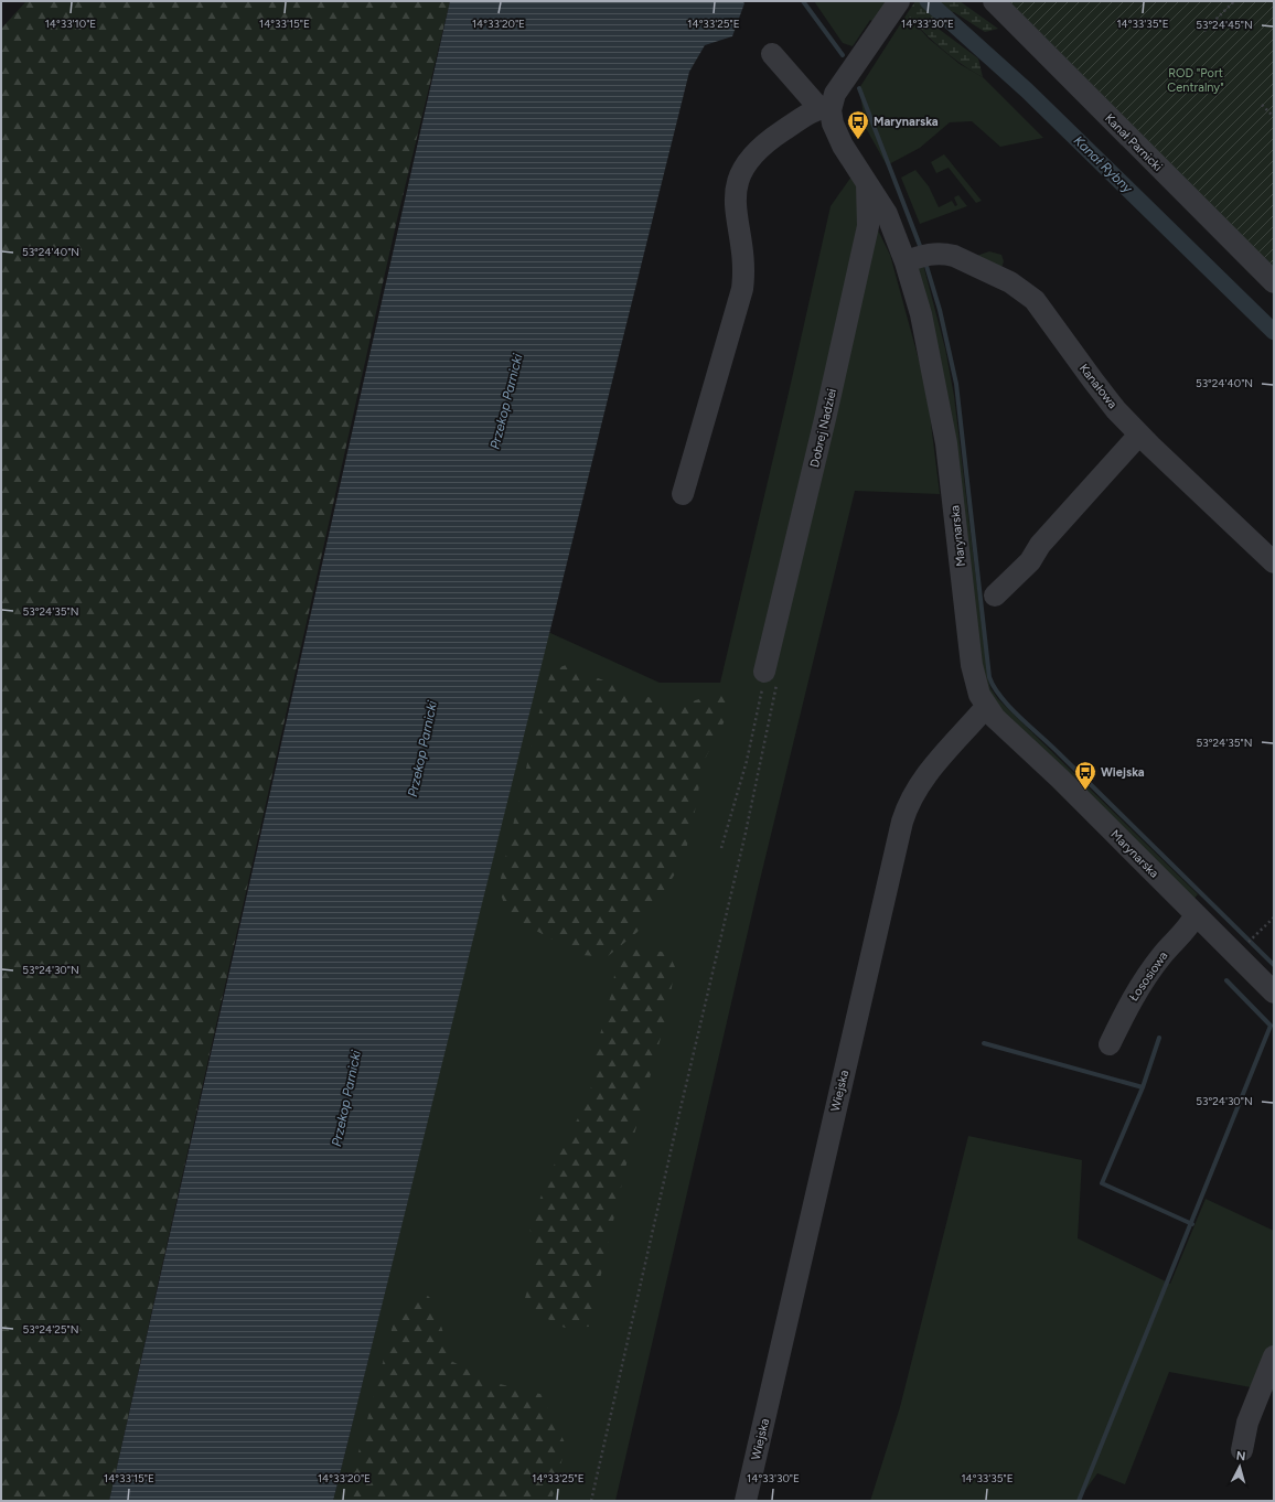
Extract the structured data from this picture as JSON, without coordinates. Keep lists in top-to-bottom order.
{
  "streets": {
    "street": [
      "Kanał Parnicki",
      "Kanałowa",
      "Dobrej Nadziei",
      "Marynarska",
      "Łososiowa",
      "Wiejska"
    ]
  },
  "crossings": [
    ["Kanałowa", "Marynarska"],
    ["Dobrej Nadziei", "Marynarska"],
    ["Marynarska", "Łososiowa"],
    ["Marynarska", "Wiejska"]
  ],
  "water": ["Kanał Rybny", "Przekop Parnicki"],
  "parks": ["ROD \"Port Centralny\""],
  "places": {
    "bus stop": ["Marynarska", "Wiejska"]
  },
  "north": "top",
  "coordinates": [
    "14°33'10\"E",
    "14°33'15\"E",
    "14°33'20\"E",
    "14°33'25\"E",
    "14°33'30\"E",
    "14°33'35\"E",
    "53°24'45\"N",
    "53°24'40\"N",
    "53°24'35\"N",
    "53°24'30\"N",
    "53°24'25\"N"
  ]
}
